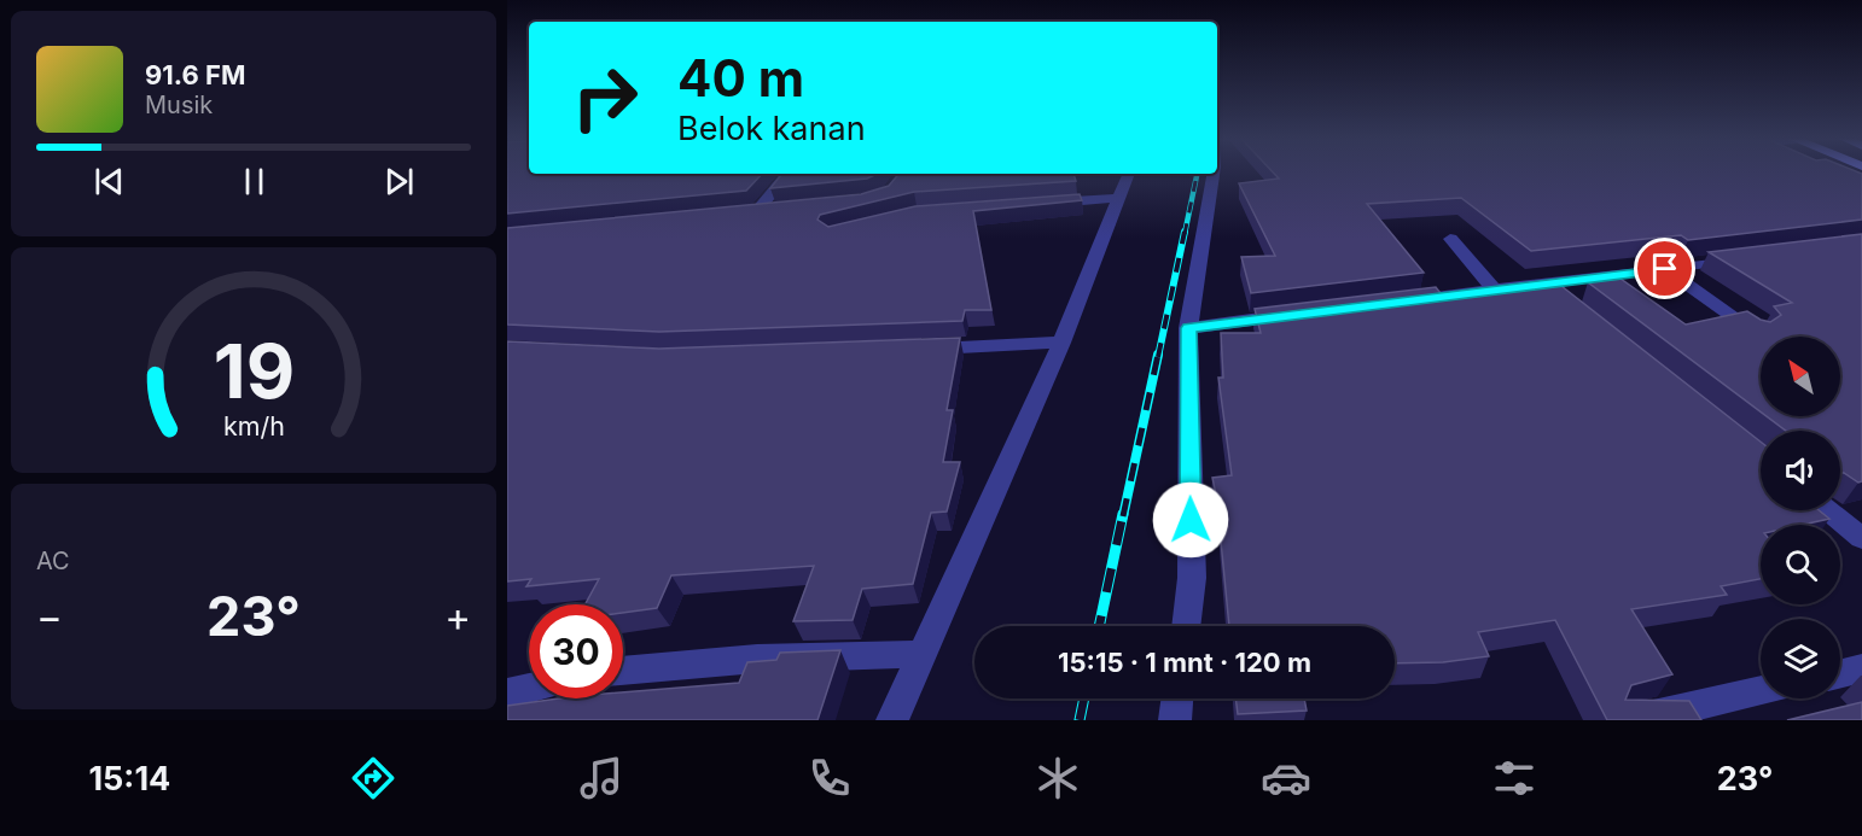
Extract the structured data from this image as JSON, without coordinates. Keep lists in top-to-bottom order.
{
  "north": "top left",
  "page": {
    "turn": ["40 m", "Belok kanan"],
    "song": ["91.6 FM", "Musik"],
    "tile": "AC",
    "heat": ["−", "23°", "+"],
    "limit": "30",
    "trip": "15:15 · 1 mnt · 120 m",
    "tabs": ["15:14", "23°"],
    "gauge": ["19", "km/h"]
  }
}
